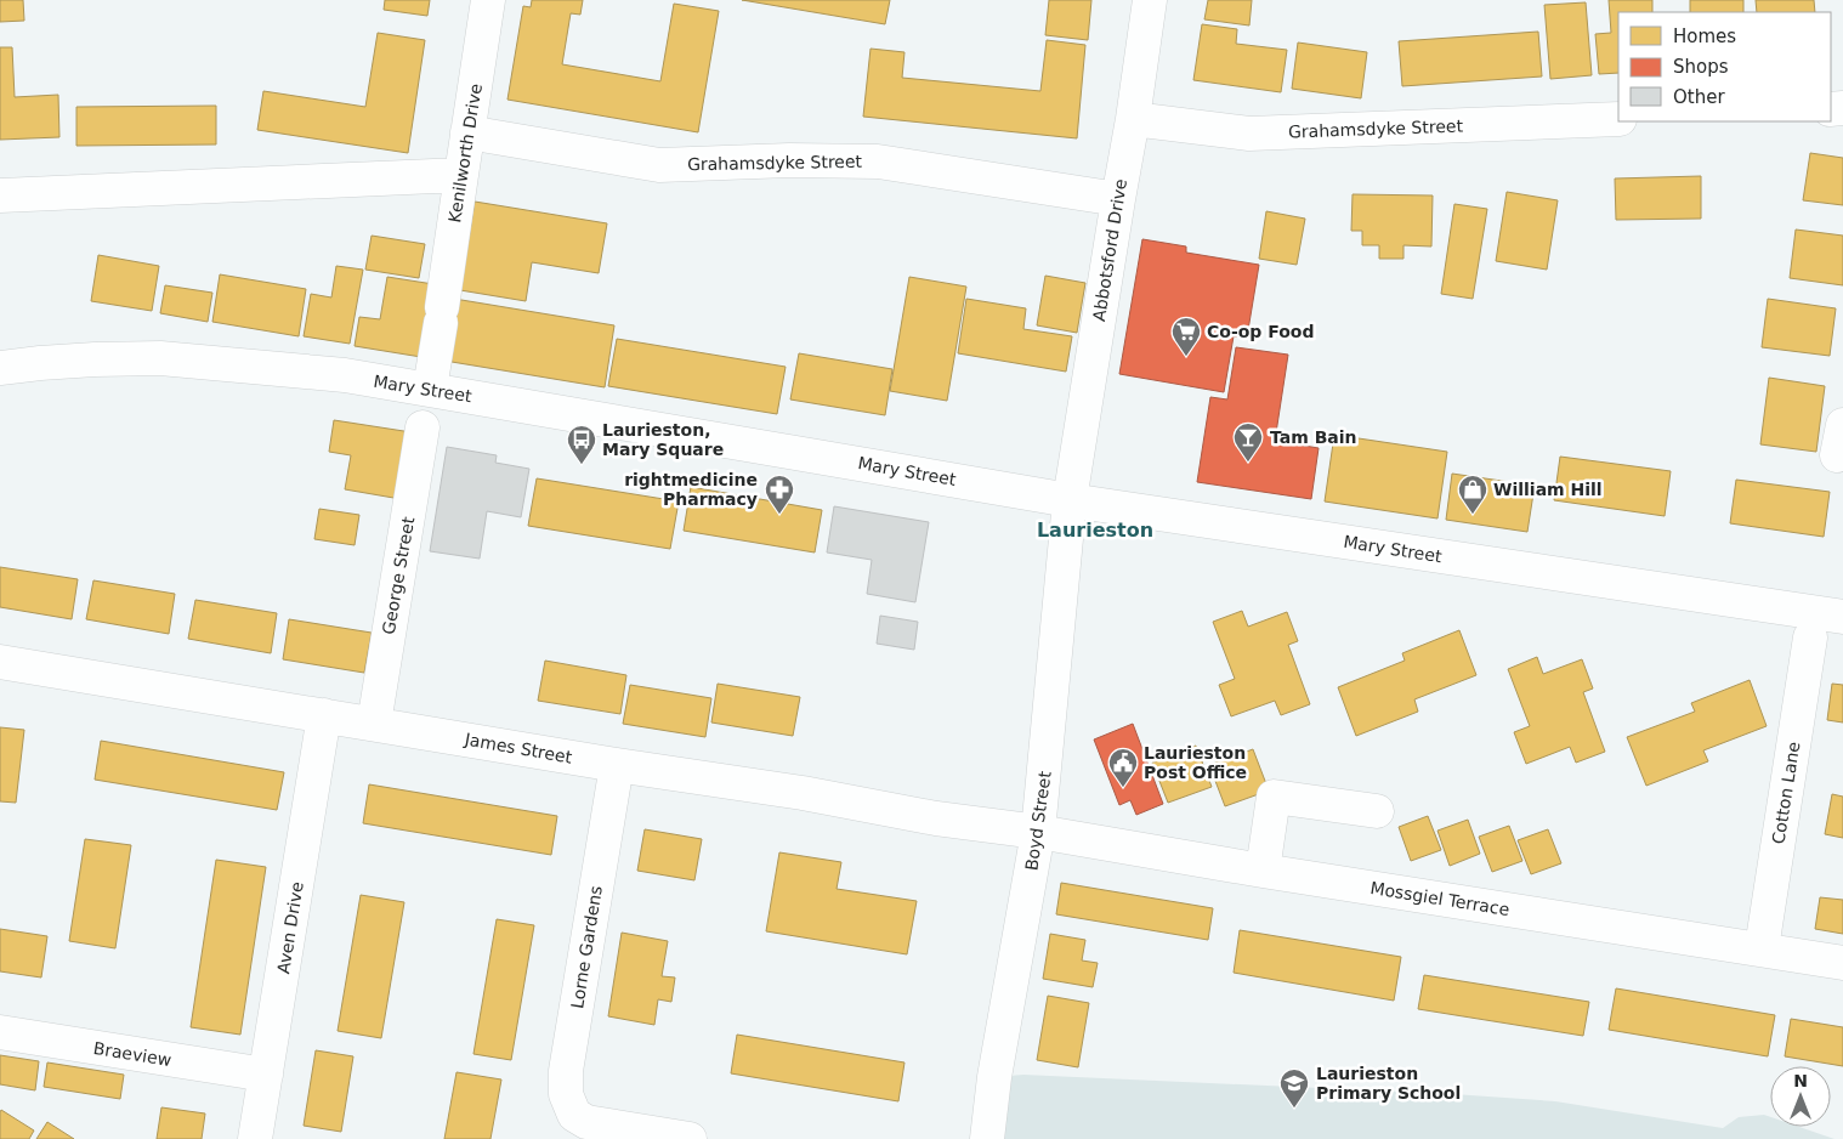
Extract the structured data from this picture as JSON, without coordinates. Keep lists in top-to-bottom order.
{
  "streets": {
    "street": [
      "Grahamsdyke Street",
      "Kenilworth Drive",
      "Abbotsford Drive",
      "Mary Street",
      "George Street",
      "James Street",
      "Cotton Lane",
      "Boyd Street",
      "Mossgiel Terrace",
      "Aven Drive",
      "Lorne Gardens",
      "Braeview"
    ]
  },
  "crossings": [
    ["Grahamsdyke Street", "Kenilworth Drive"],
    ["Grahamsdyke Street", "Abbotsford Drive"],
    ["Kenilworth Drive", "Mary Street"],
    ["Abbotsford Drive", "Mary Street"],
    ["Abbotsford Drive", "Boyd Street"],
    ["Mary Street", "Cotton Lane"],
    ["Mary Street", "Boyd Street"],
    ["George Street", "James Street"],
    ["James Street", "Boyd Street"],
    ["James Street", "Mossgiel Terrace"],
    ["James Street", "Aven Drive"],
    ["James Street", "Lorne Gardens"],
    ["Cotton Lane", "Mossgiel Terrace"],
    ["Boyd Street", "Mossgiel Terrace"],
    ["Aven Drive", "Braeview"]
  ],
  "districts": ["Laurieston"],
  "places": {
    "supermarket": ["Co-op Food"],
    "bar": ["Tam Bain"],
    "bus stop": ["Laurieston, Mary Square"],
    "pharmacy": ["rightmedicine Pharmacy"],
    "shop": ["William Hill"],
    "public building": ["Laurieston Post Office"],
    "school or university": ["Laurieston Primary School"]
  },
  "legend": ["Homes", "Shops", "Other"],
  "north": "top"
}
